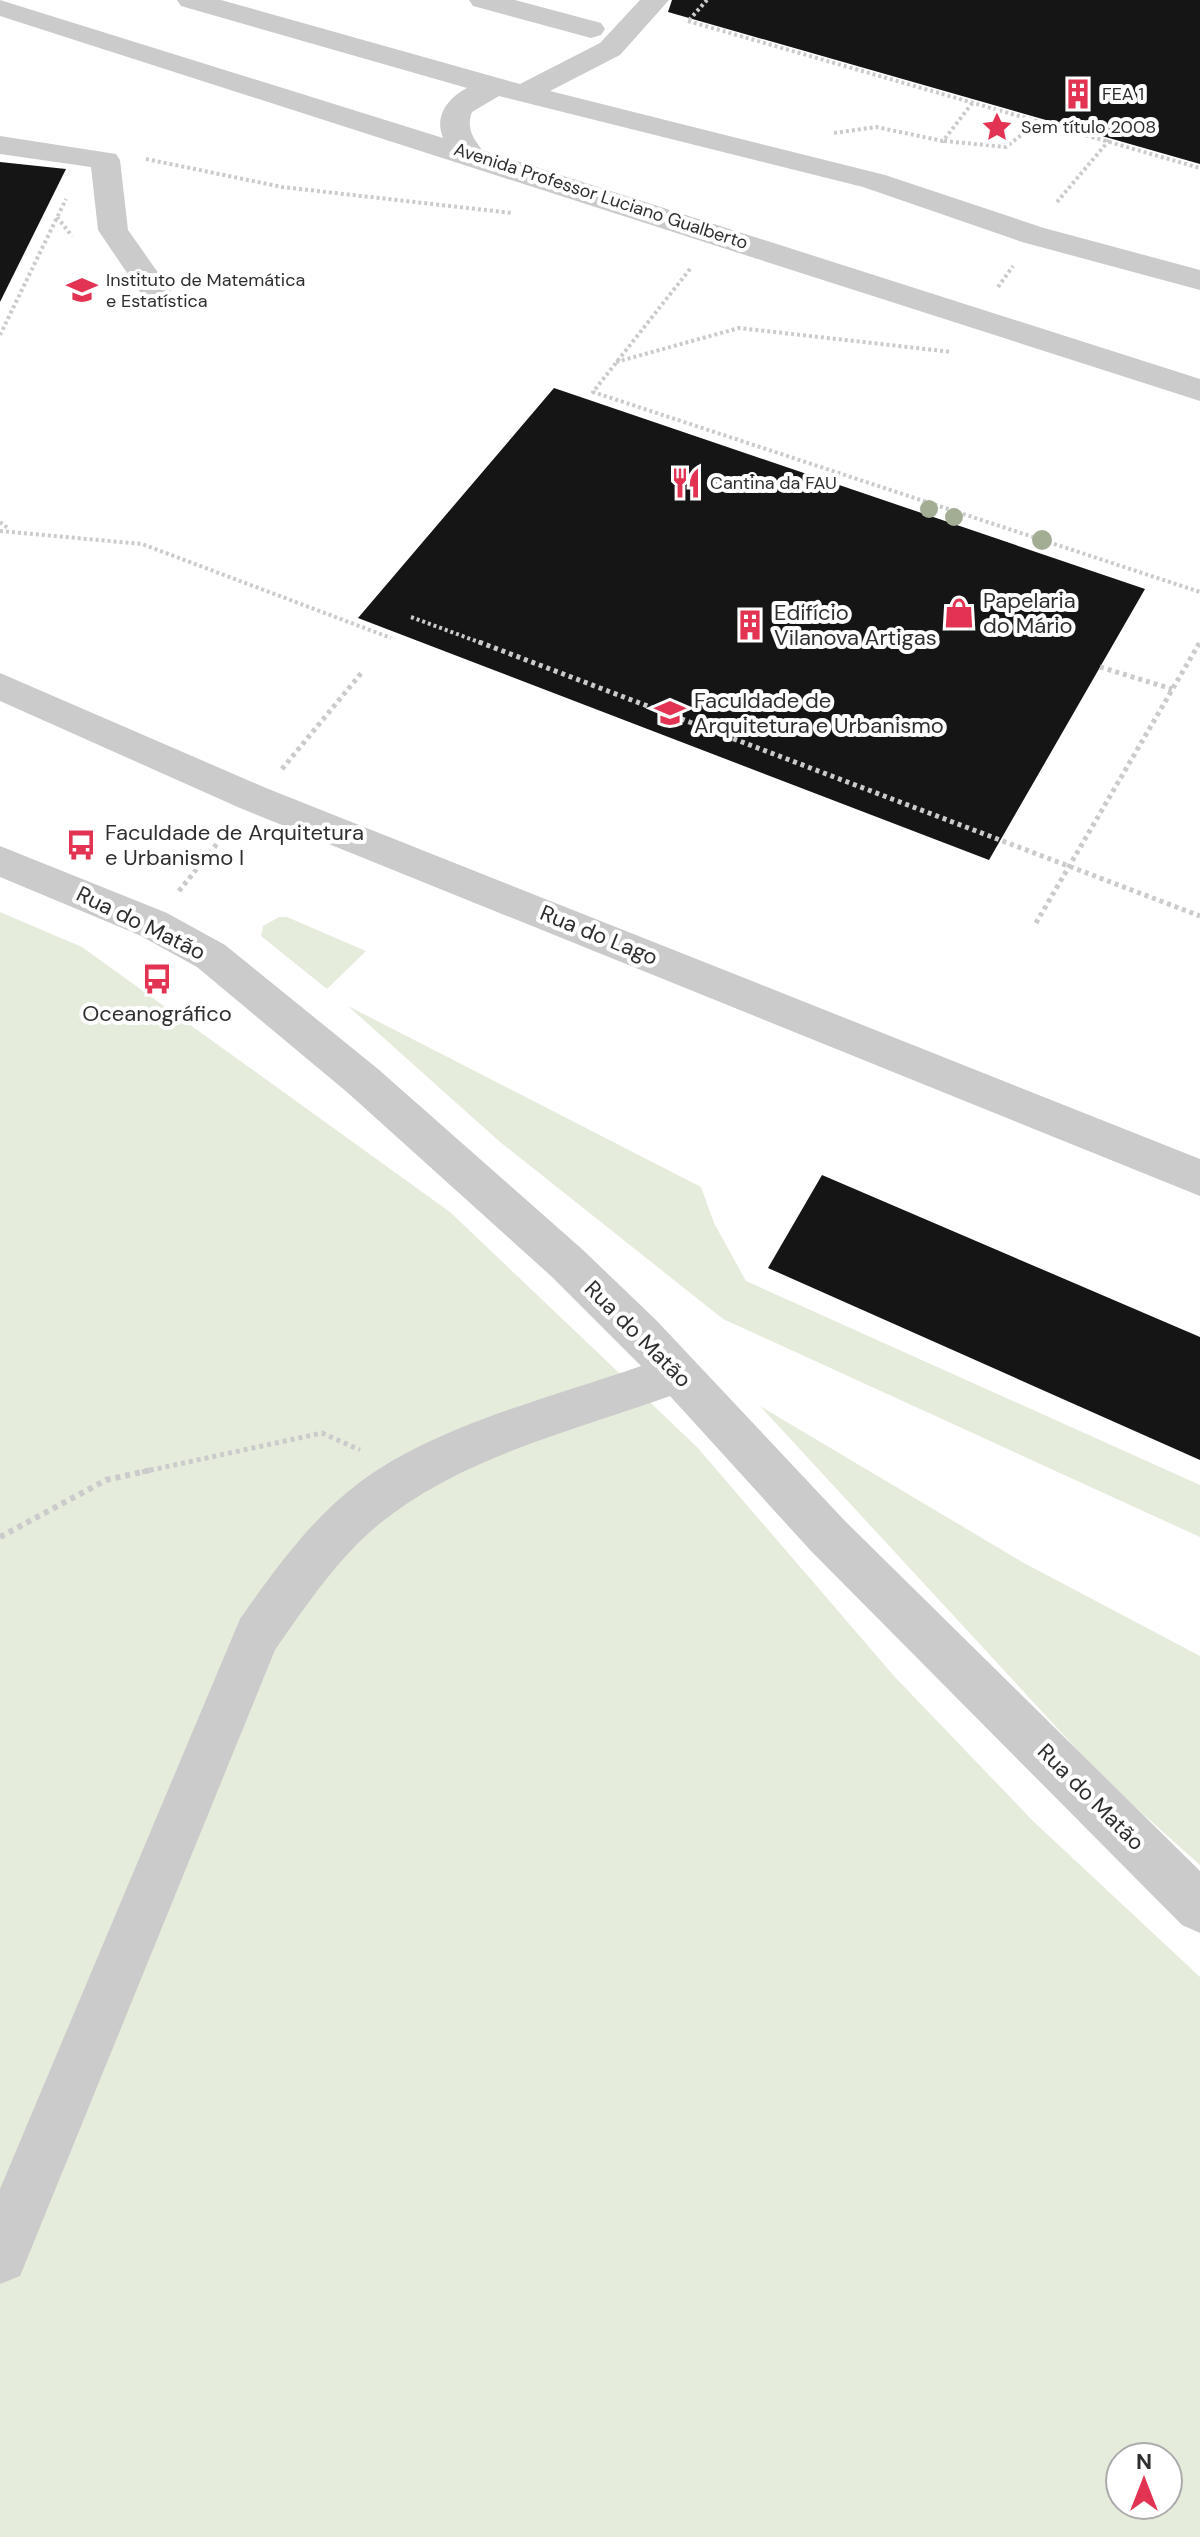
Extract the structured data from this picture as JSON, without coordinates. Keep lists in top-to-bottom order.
{
  "streets": {
    "street": ["Avenida Professor Luciano Gualberto", "Rua do Matão", "Rua do Lago"]
  },
  "places": {
    "building": ["FEA 1", "Edifício Vilanova Artigas"],
    "place": ["Sem título 2008"],
    "school or university": ["Instituto de Matemática e Estatística", "Faculdade de Arquitetura e Urbanismo"],
    "restaurant": ["Cantina da FAU"],
    "shop": ["Papelaria do Mário"],
    "bus stop": ["Faculdade de Arquitetura e Urbanismo I", "Oceanográfico"]
  },
  "north": "top"
}
